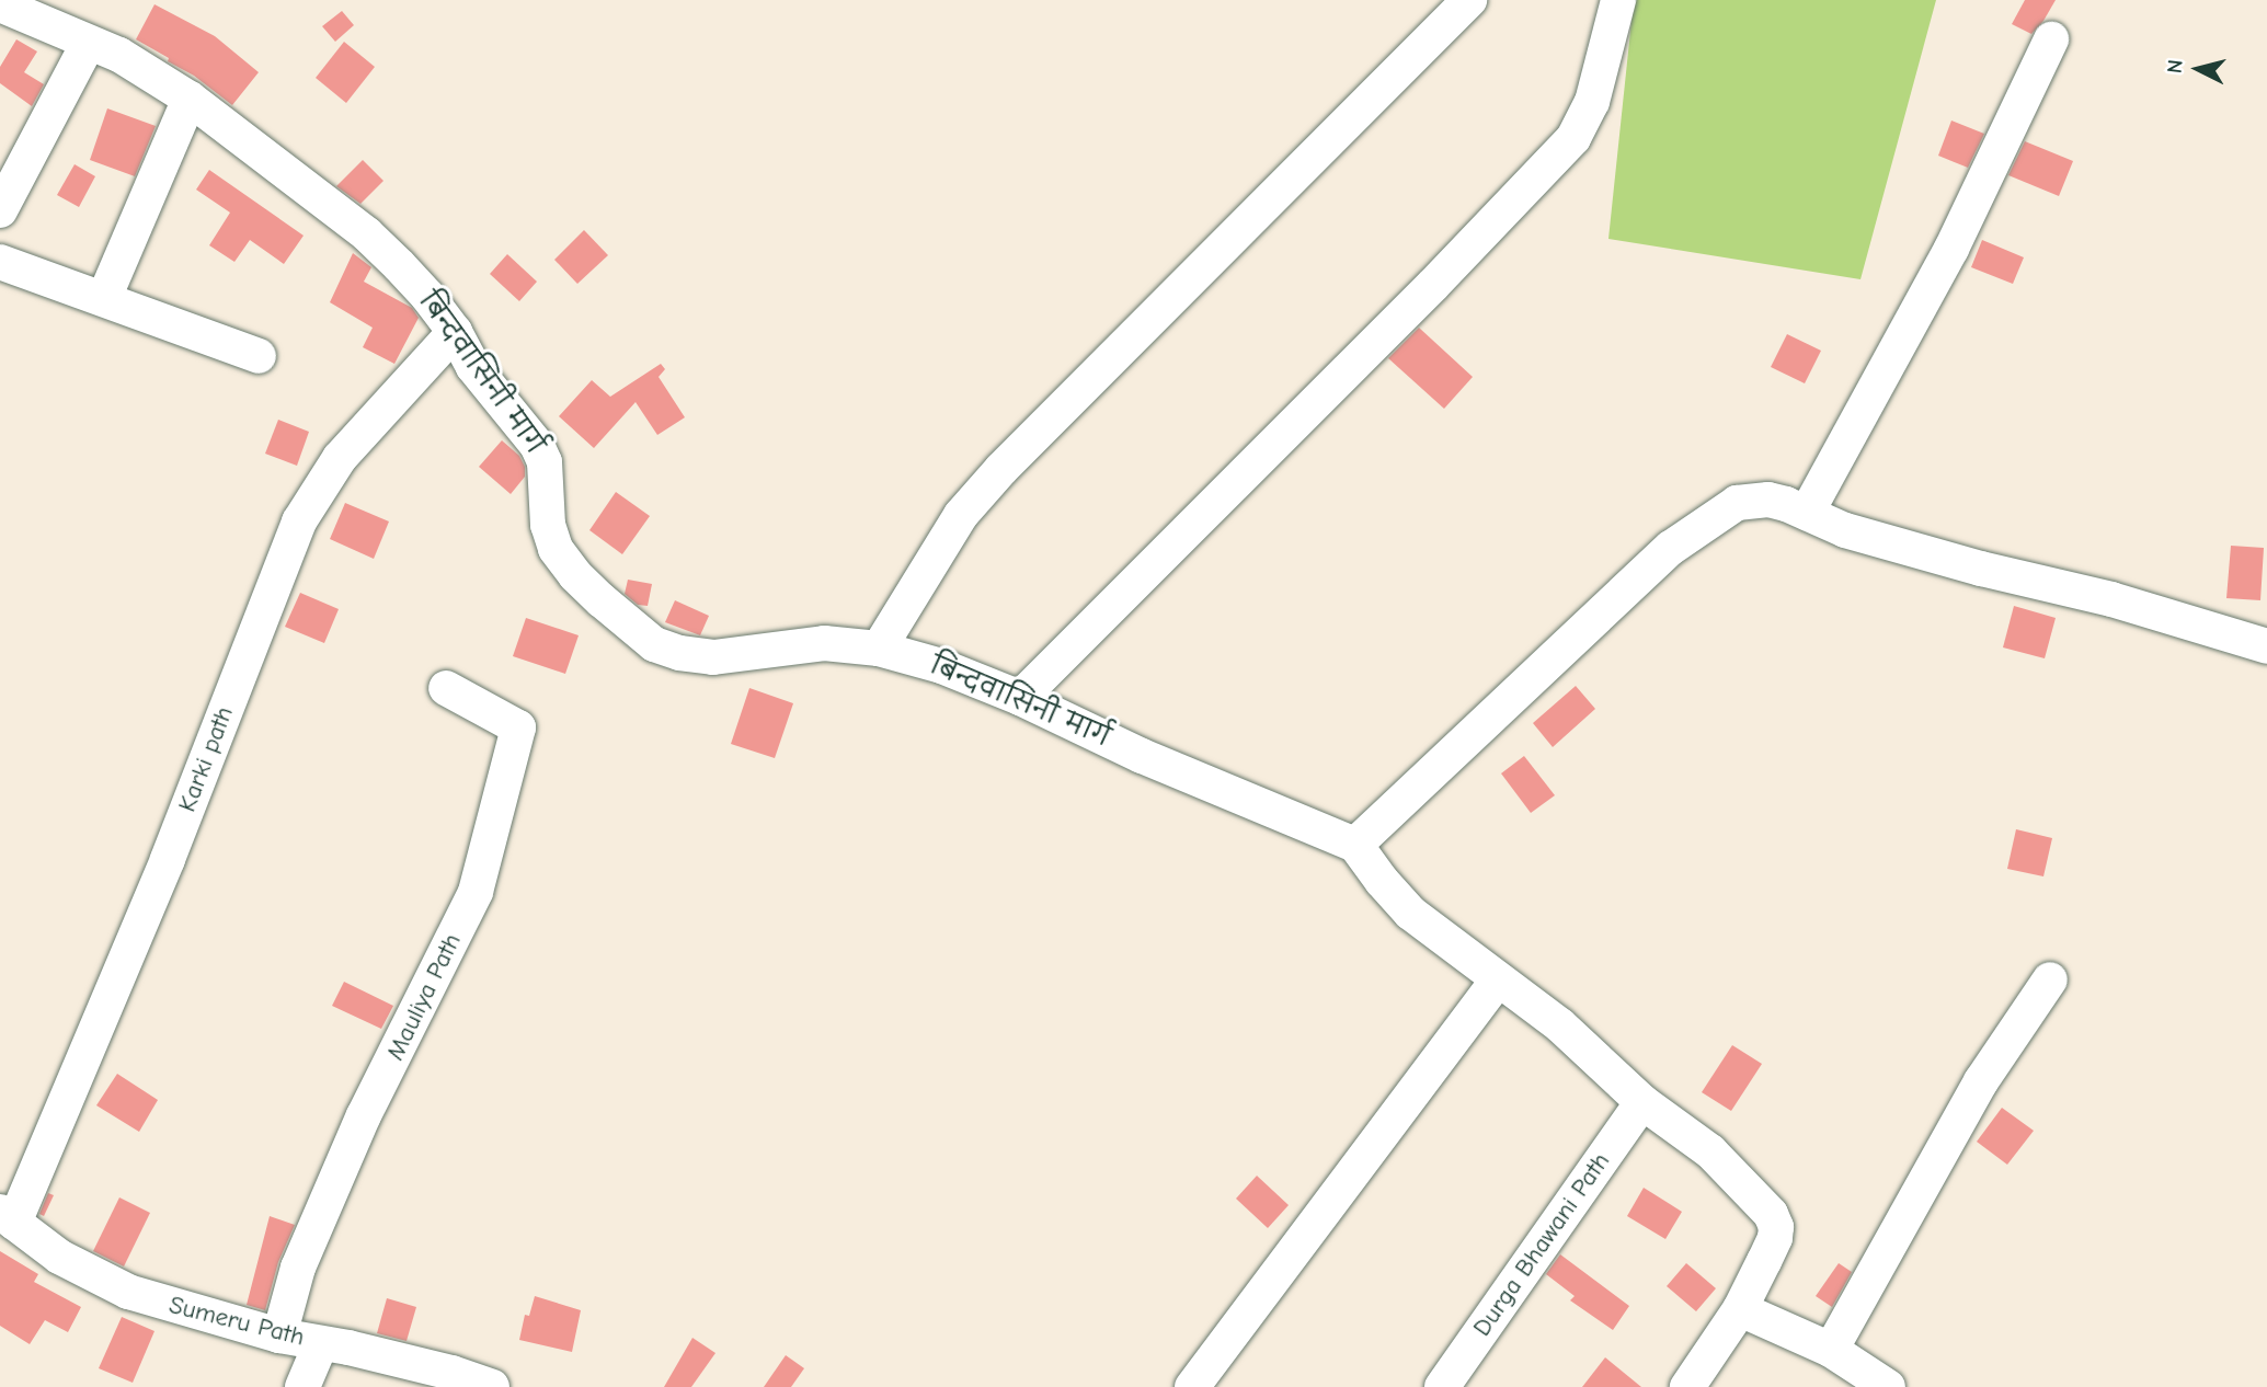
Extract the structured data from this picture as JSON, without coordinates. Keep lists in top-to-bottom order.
{
  "streets": {
    "street": [
      "बिन्दवासिनी मार्ग",
      "Karki path",
      "Mauliya Path",
      "Durga Bhawani Path",
      "Sumeru Path"
    ]
  },
  "crossings": [
    ["बिन्दवासिनी मार्ग", "Karki path"],
    ["Karki path", "Sumeru Path"],
    ["Mauliya Path", "Sumeru Path"]
  ],
  "north": "left"
}
